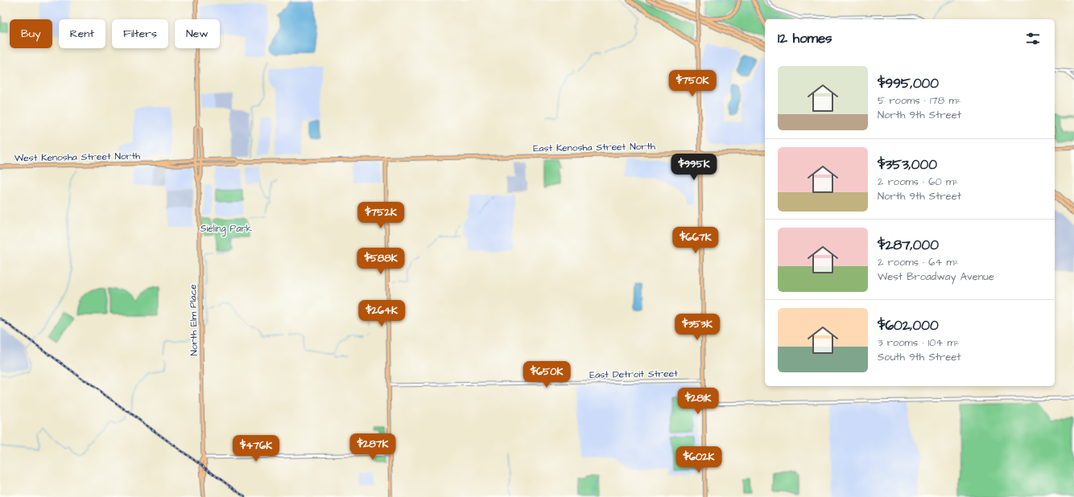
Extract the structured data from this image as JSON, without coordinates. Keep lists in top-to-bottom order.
{
  "streets": {
    "main road": ["East Kenosha Street North", "West Kenosha Street North", "North Elm Place"],
    "street": ["East Detroit Street"]
  },
  "crossings": [
    ["East Kenosha Street North", "West Kenosha Street North"],
    ["West Kenosha Street North", "North Elm Place"]
  ],
  "parks": ["Sieling Park"],
  "page": {
    "chip": [
      "Buy",
      "Rent",
      "Filters",
      "New"
    ],
    "heading": "12 homes",
    "list": [
      {
        "name": "$995,000",
        "note": "5 rooms · 178 m² · North 9th Street"
      },
      {
        "name": "$353,000",
        "note": "2 rooms · 60 m² · North 9th Street"
      },
      {
        "name": "$287,000",
        "note": "2 rooms · 64 m² · West Broadway Avenue"
      },
      {
        "name": "$602,000",
        "note": "3 rooms · 104 m² · South 9th Street"
      }
    ],
    "price": [
      "$750K",
      "$995K",
      "$752K",
      "$667K",
      "$588K",
      "$264K",
      "$353K",
      "$650K",
      "$281K",
      "$287K",
      "$476K",
      "$602K"
    ]
  }
}
